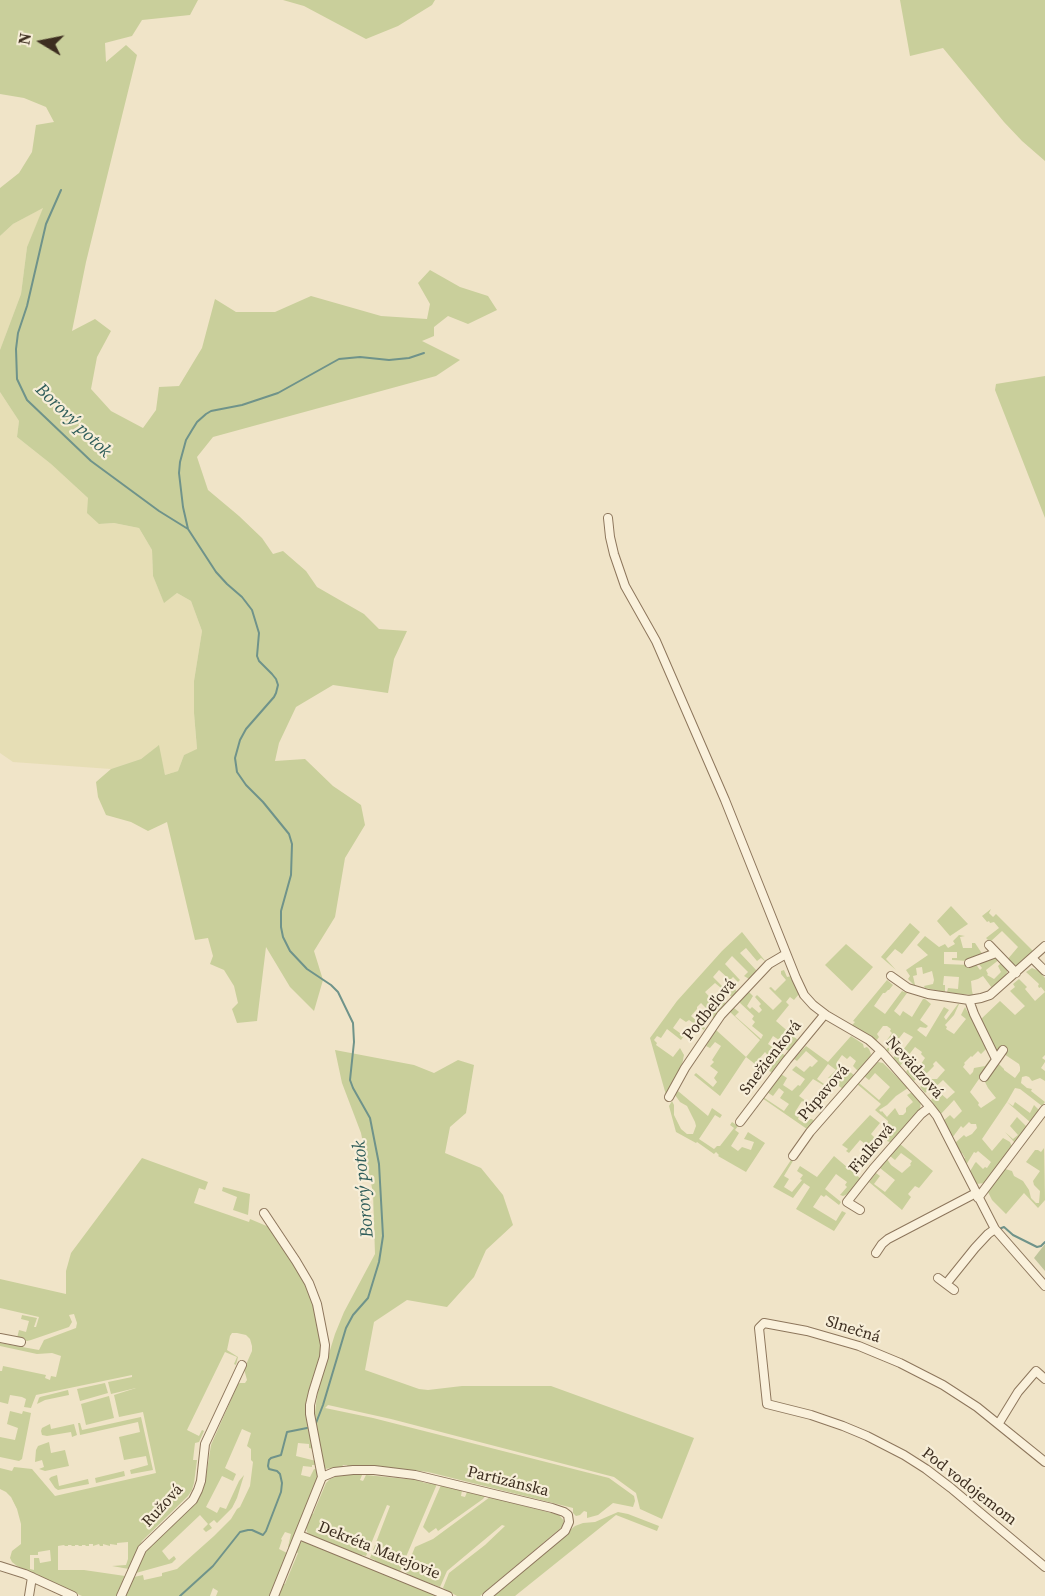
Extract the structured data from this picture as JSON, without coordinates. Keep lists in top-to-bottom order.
{
  "streets": {
    "street": [
      "Podbeľová",
      "Snežienková",
      "Nevädzová",
      "Púpavová",
      "Fialková",
      "Slnečná",
      "Partizánska",
      "Pod vodojemom",
      "Ružová",
      "Dekréta Matejovie"
    ]
  },
  "crossings": [
    ["Podbeľová", "Nevädzová"],
    ["Snežienková", "Nevädzová"],
    ["Nevädzová", "Púpavová"],
    ["Nevädzová", "Fialková"],
    ["Slnečná", "Pod vodojemom"]
  ],
  "water": ["Borový potok"],
  "north": "left"
}
